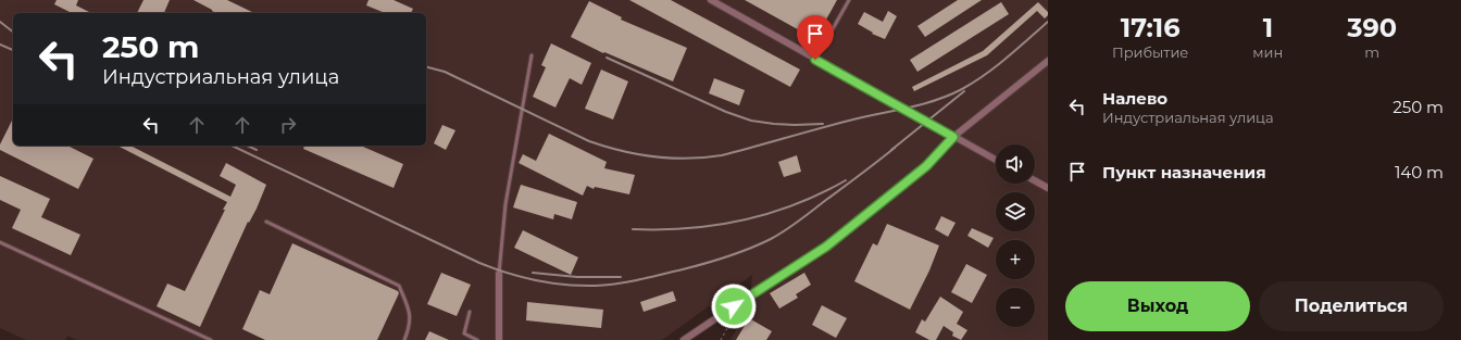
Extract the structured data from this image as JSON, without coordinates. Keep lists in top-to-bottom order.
{
  "page": {
    "eta": [
      "17:16",
      "Прибытие",
      "1",
      "мин",
      "390",
      "m"
    ],
    "turn": ["250 m", "Индустриальная улица"],
    "list": [
      {
        "name": "Налево",
        "note": "Индустриальная улица",
        "value": "250 m"
      },
      {
        "name": "Пункт назначения",
        "value": "140 m"
      }
    ],
    "map_buttons": ["+", "−"],
    "buttons": ["Выход", "Поделиться"]
  }
}
